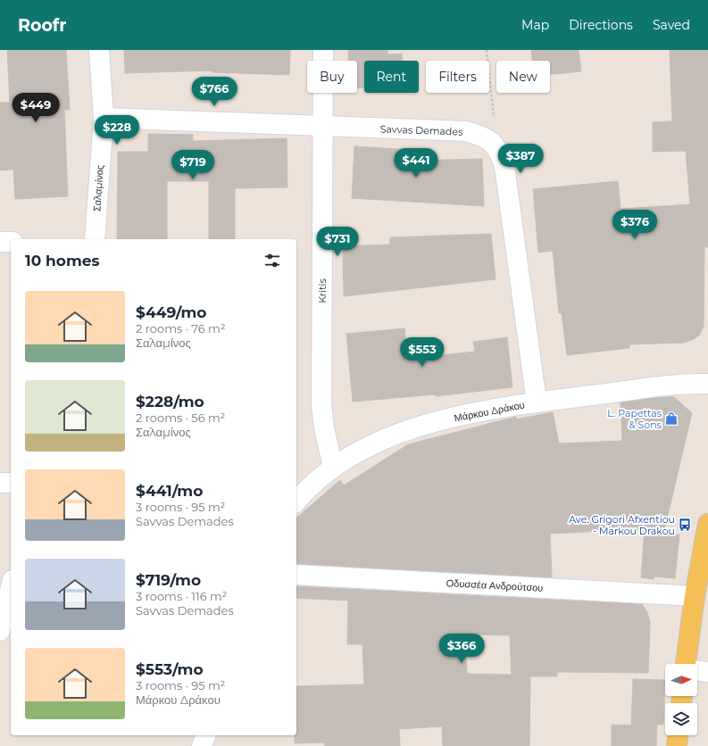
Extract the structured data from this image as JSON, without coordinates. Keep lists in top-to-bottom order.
{
  "streets": {
    "street": [
      "Savvas Demades",
      "Σαλαμίνος",
      "Kritis",
      "Μάρκου Δράκου",
      "Οδυσσέα Ανδρούτσου"
    ]
  },
  "crossings": [
    ["Savvas Demades", "Σαλαμίνος"],
    ["Savvas Demades", "Kritis"],
    ["Savvas Demades", "Μάρκου Δράκου"],
    ["Kritis", "Μάρκου Δράκου"]
  ],
  "places": {
    "shop": ["L. Papettas & Sons"],
    "bus stop": ["Ave. Grigori Afxentiou - Markou Drakou"]
  },
  "north": "right",
  "page": {
    "header": "Roofr",
    "nav": ["Map", "Directions", "Saved"],
    "chip": [
      "Buy",
      "Rent",
      "Filters",
      "New"
    ],
    "price": [
      "$766",
      "$449",
      "$228",
      "$387",
      "$441",
      "$719",
      "$376",
      "$731",
      "$553",
      "$366"
    ],
    "heading": "10 homes",
    "list": [
      {
        "name": "$449/mo",
        "note": "2 rooms · 76 m² · Σαλαμίνος"
      },
      {
        "name": "$228/mo",
        "note": "2 rooms · 56 m² · Σαλαμίνος"
      },
      {
        "name": "$441/mo",
        "note": "3 rooms · 95 m² · Savvas Demades"
      },
      {
        "name": "$719/mo",
        "note": "3 rooms · 116 m² · Savvas Demades"
      },
      {
        "name": "$553/mo",
        "note": "3 rooms · 95 m² · Μάρκου Δράκου"
      }
    ]
  }
}
